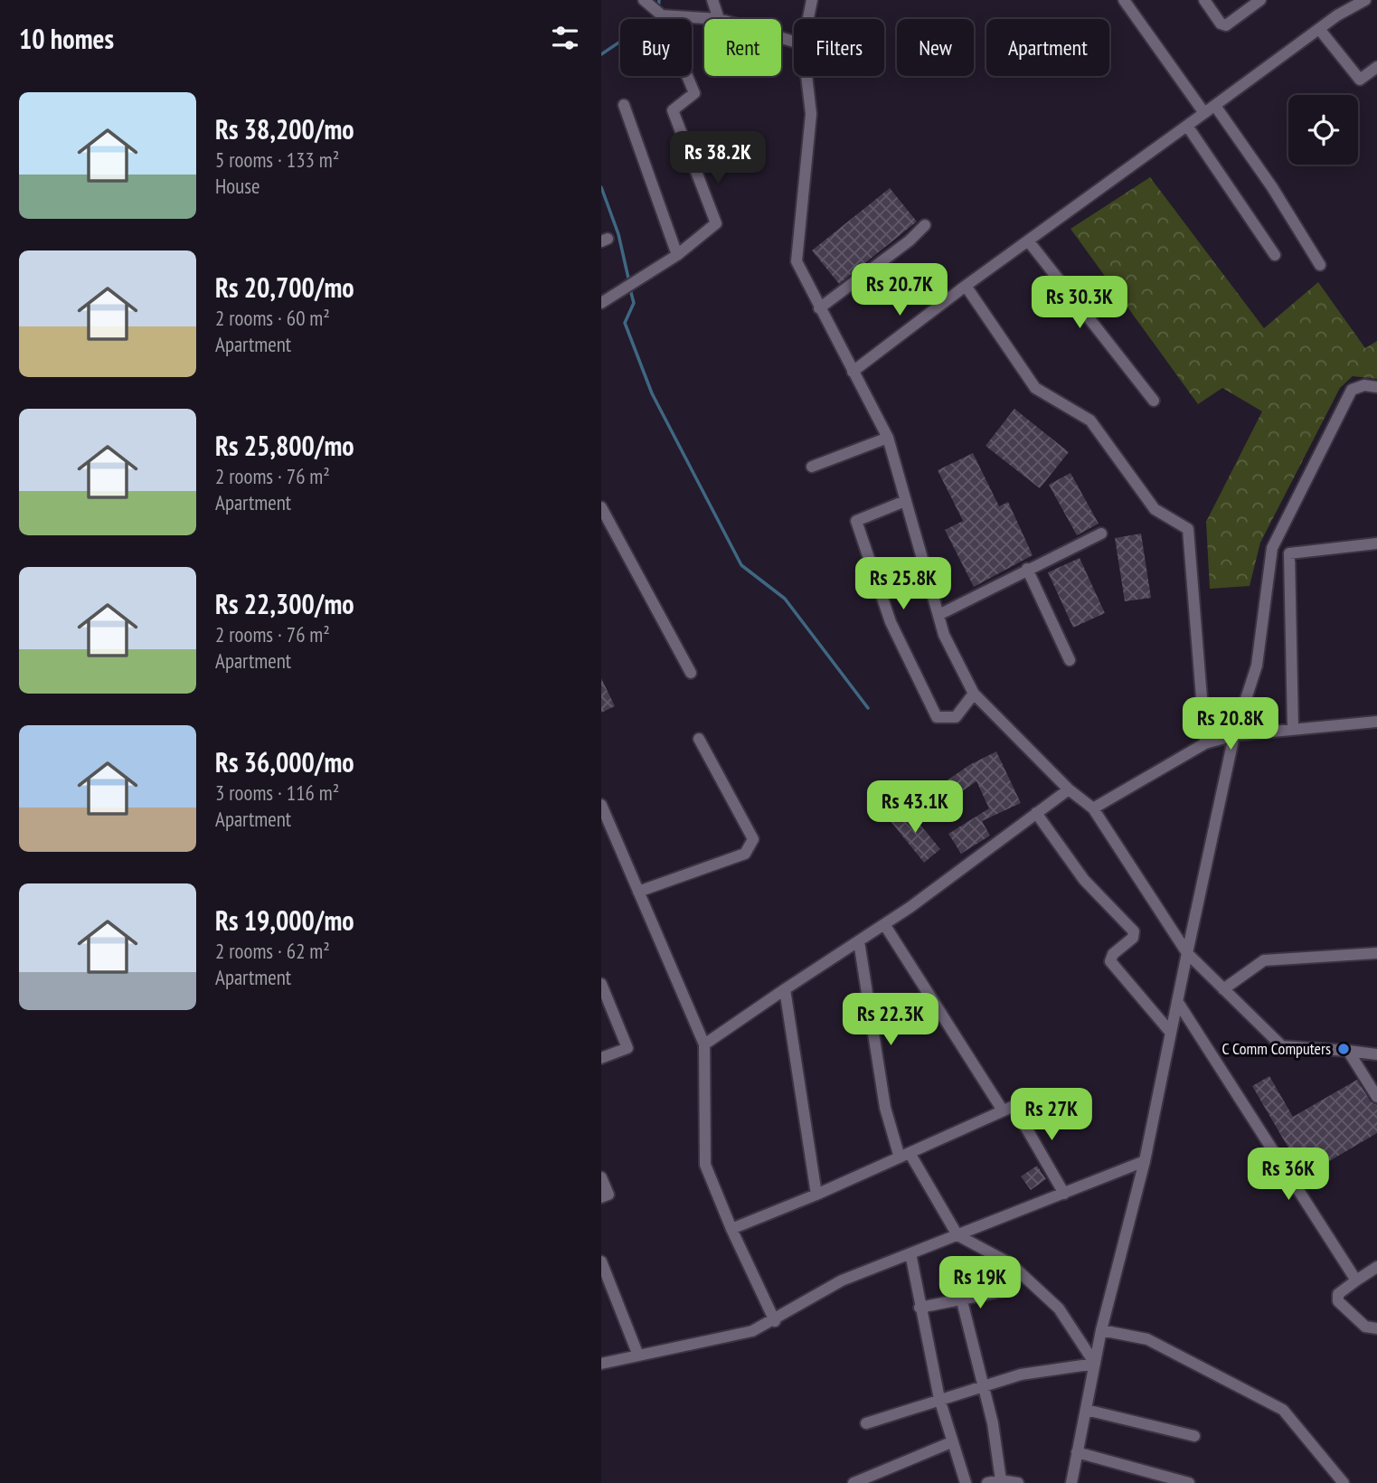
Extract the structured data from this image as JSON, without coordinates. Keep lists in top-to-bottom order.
{
  "places": ["C Comm Computers"],
  "page": {
    "heading": "10 homes",
    "chip": [
      "Buy",
      "Rent",
      "Filters",
      "New",
      "Apartment"
    ],
    "list": [
      {
        "name": "Rs 38,200/mo",
        "note": "5 rooms · 133 m² · House"
      },
      {
        "name": "Rs 20,700/mo",
        "note": "2 rooms · 60 m² · Apartment"
      },
      {
        "name": "Rs 25,800/mo",
        "note": "2 rooms · 76 m² · Apartment"
      },
      {
        "name": "Rs 22,300/mo",
        "note": "2 rooms · 76 m² · Apartment"
      },
      {
        "name": "Rs 36,000/mo",
        "note": "3 rooms · 116 m² · Apartment"
      },
      {
        "name": "Rs 19,000/mo",
        "note": "2 rooms · 62 m² · Apartment"
      }
    ],
    "price": [
      "Rs 38.2K",
      "Rs 20.7K",
      "Rs 30.3K",
      "Rs 25.8K",
      "Rs 20.8K",
      "Rs 43.1K",
      "Rs 22.3K",
      "Rs 27K",
      "Rs 36K",
      "Rs 19K"
    ]
  }
}
